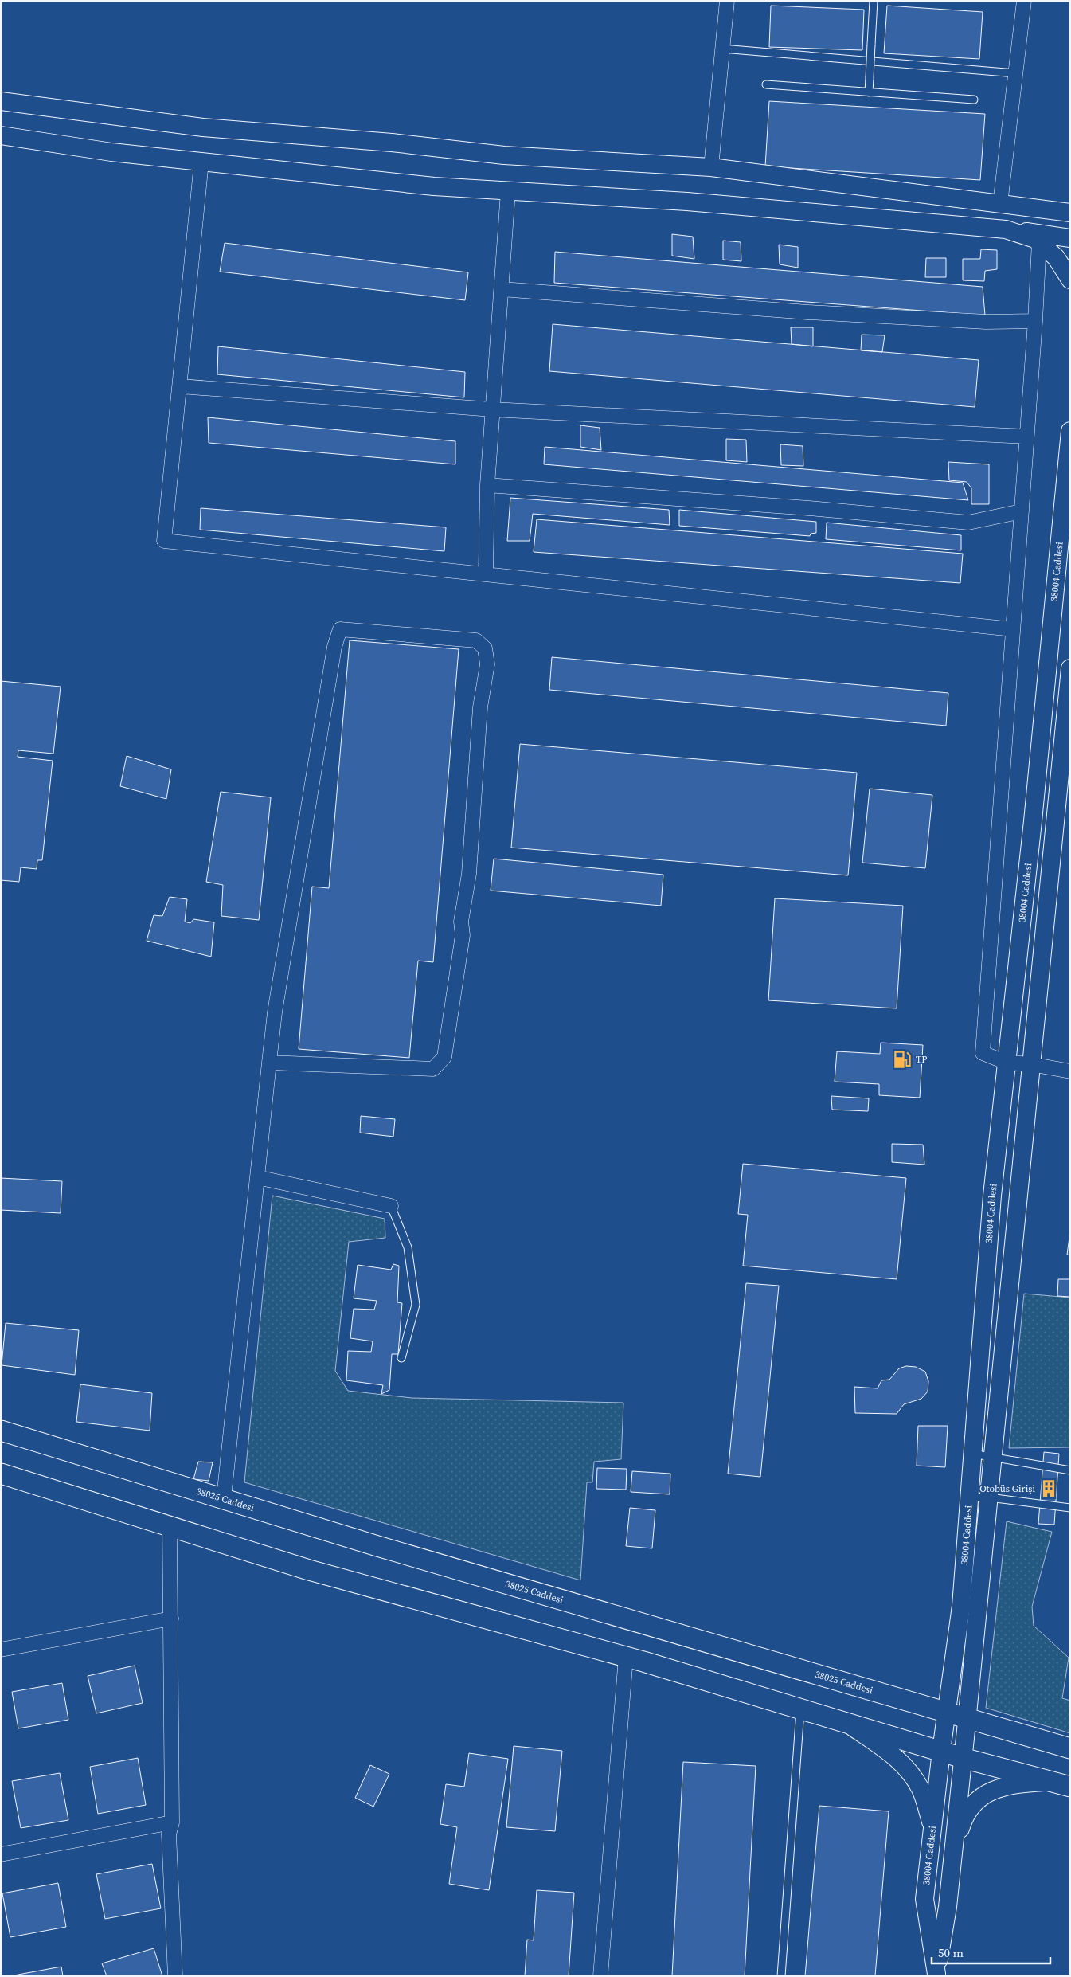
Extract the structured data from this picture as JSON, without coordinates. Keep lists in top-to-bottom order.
{
  "streets": {
    "main road": ["38025 Caddesi"],
    "street": ["38004 Caddesi"]
  },
  "crossings": [
    ["38004 Caddesi", "38025 Caddesi"]
  ],
  "places": {
    "fuel station": ["TP"],
    "building": ["Otobüs Girişi"]
  },
  "scale_bar": "50 m"
}
